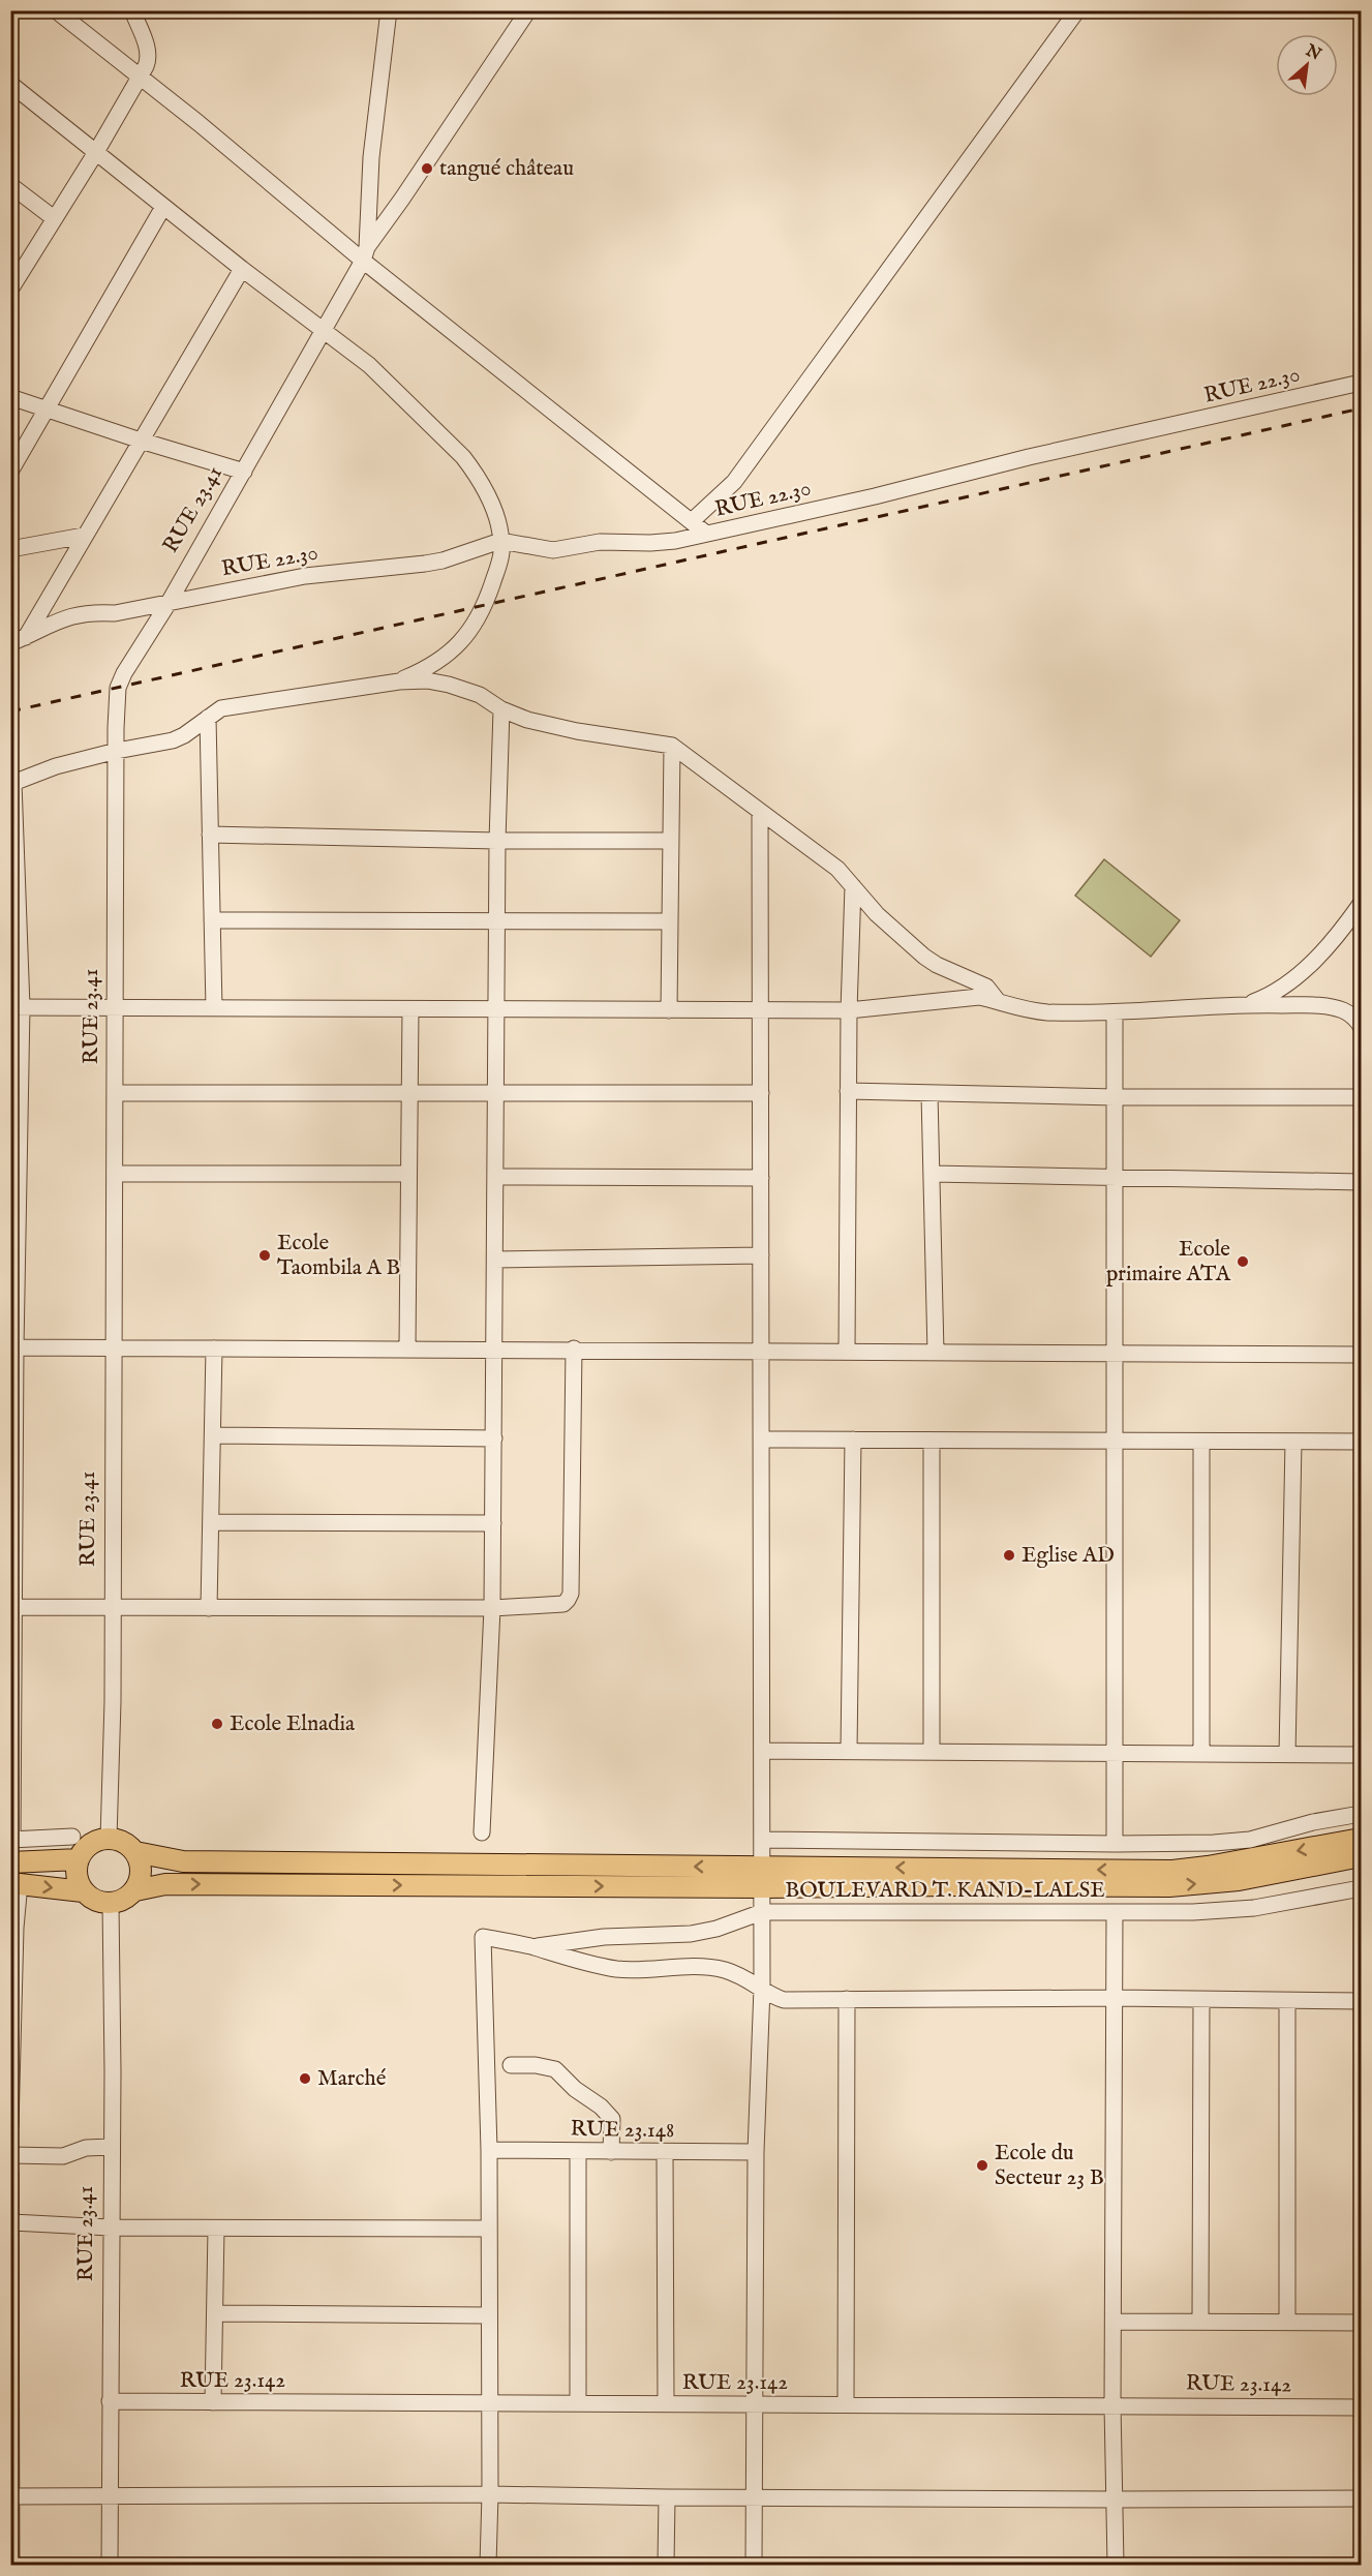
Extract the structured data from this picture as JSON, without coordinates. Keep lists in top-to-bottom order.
{
  "streets": {
    "street": [
      "RUE 22.30",
      "RUE 23.41",
      "BOULEVARD T. KAND-LALSE",
      "RUE 23.148",
      "RUE 23.142"
    ]
  },
  "crossings": [
    ["RUE 22.30", "RUE 23.41"],
    ["RUE 23.41", "RUE 23.142"]
  ],
  "places": [
    "tangué château",
    "Ecole Taombila A B",
    "Ecole primaire ATA",
    "Eglise AD",
    "Ecole Elnadia",
    "Marché",
    "Ecole du Secteur 23 B"
  ],
  "north": "top right"
}
